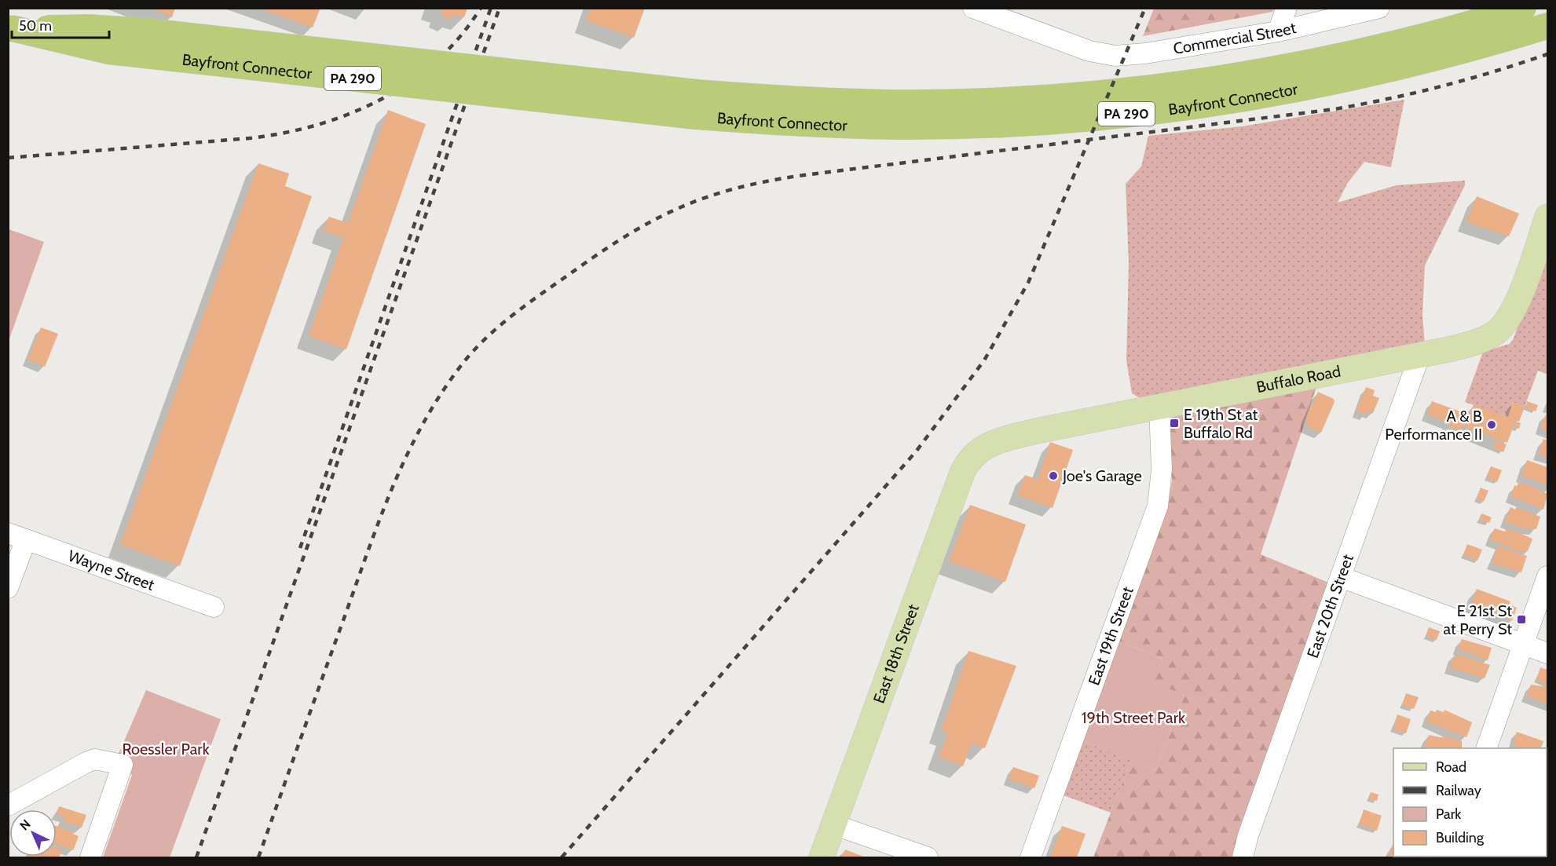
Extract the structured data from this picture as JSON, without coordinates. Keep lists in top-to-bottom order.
{
  "streets": {
    "highway": ["Bayfront Connector", "PA 290"],
    "main road": ["Buffalo Road", "East 18th Street"],
    "street": [
      "Commercial Street",
      "Wayne Street",
      "East 20th Street",
      "East 19th Street"
    ]
  },
  "crossings": [
    ["Buffalo Road", "East 20th Street"],
    ["Buffalo Road", "East 19th Street"],
    ["Buffalo Road", "East 18th Street"]
  ],
  "parks": ["19th Street Park", "Roessler Park"],
  "places": {
    "transit": ["E 19th St at Buffalo Rd", "E 21st St at Perry St"],
    "other": ["A & B Performance II", "Joe's Garage"]
  },
  "legend": [
    "Road",
    "Railway",
    "Park",
    "Building"
  ],
  "scale_bar": "50 m",
  "north": "top left"
}
